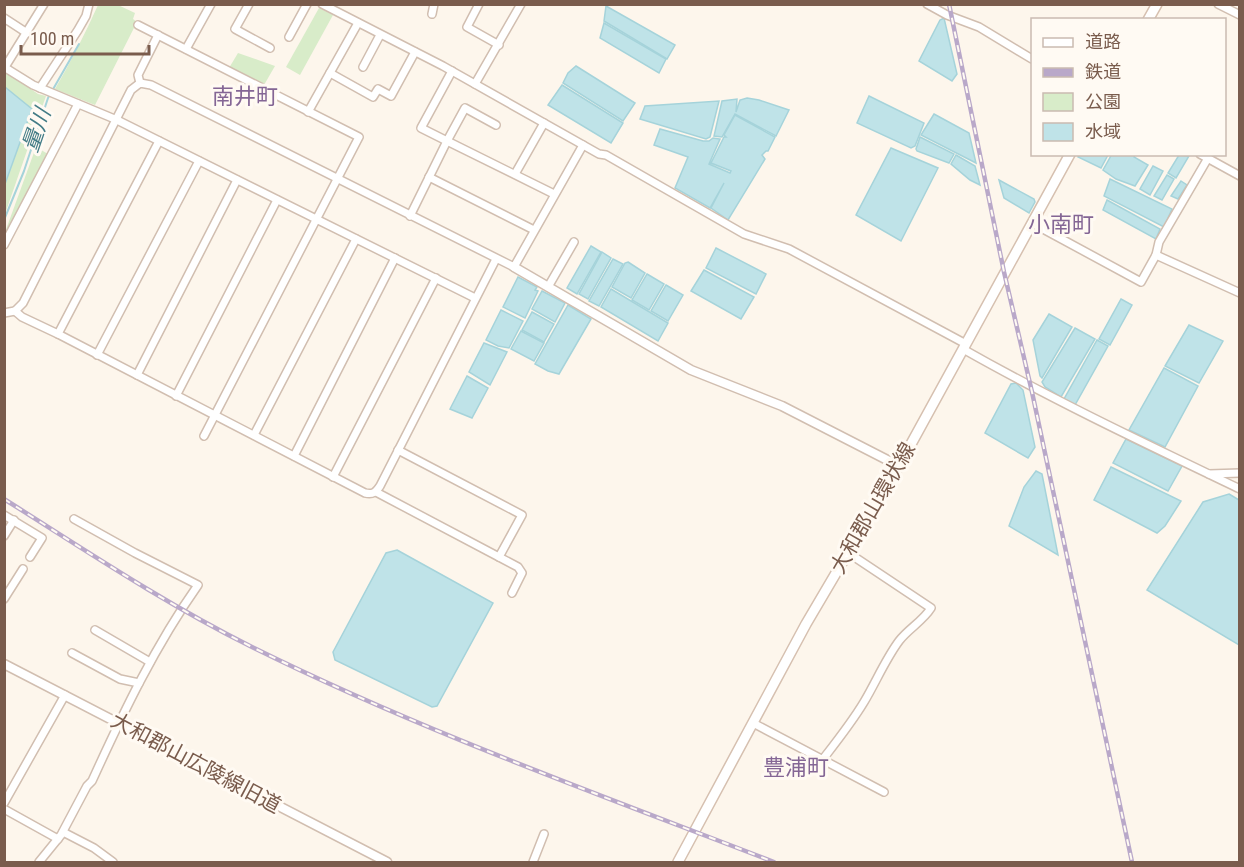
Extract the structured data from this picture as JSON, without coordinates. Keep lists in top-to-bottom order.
{
  "streets": {
    "main road": ["大和郡山環状線"],
    "street": ["大和郡山広陵線旧道"]
  },
  "districts": ["南井町", "小南町", "豊浦町"],
  "water": ["量川"],
  "legend": [
    "道路",
    "鉄道",
    "公園",
    "水域"
  ],
  "scale_bar": "100 m"
}
